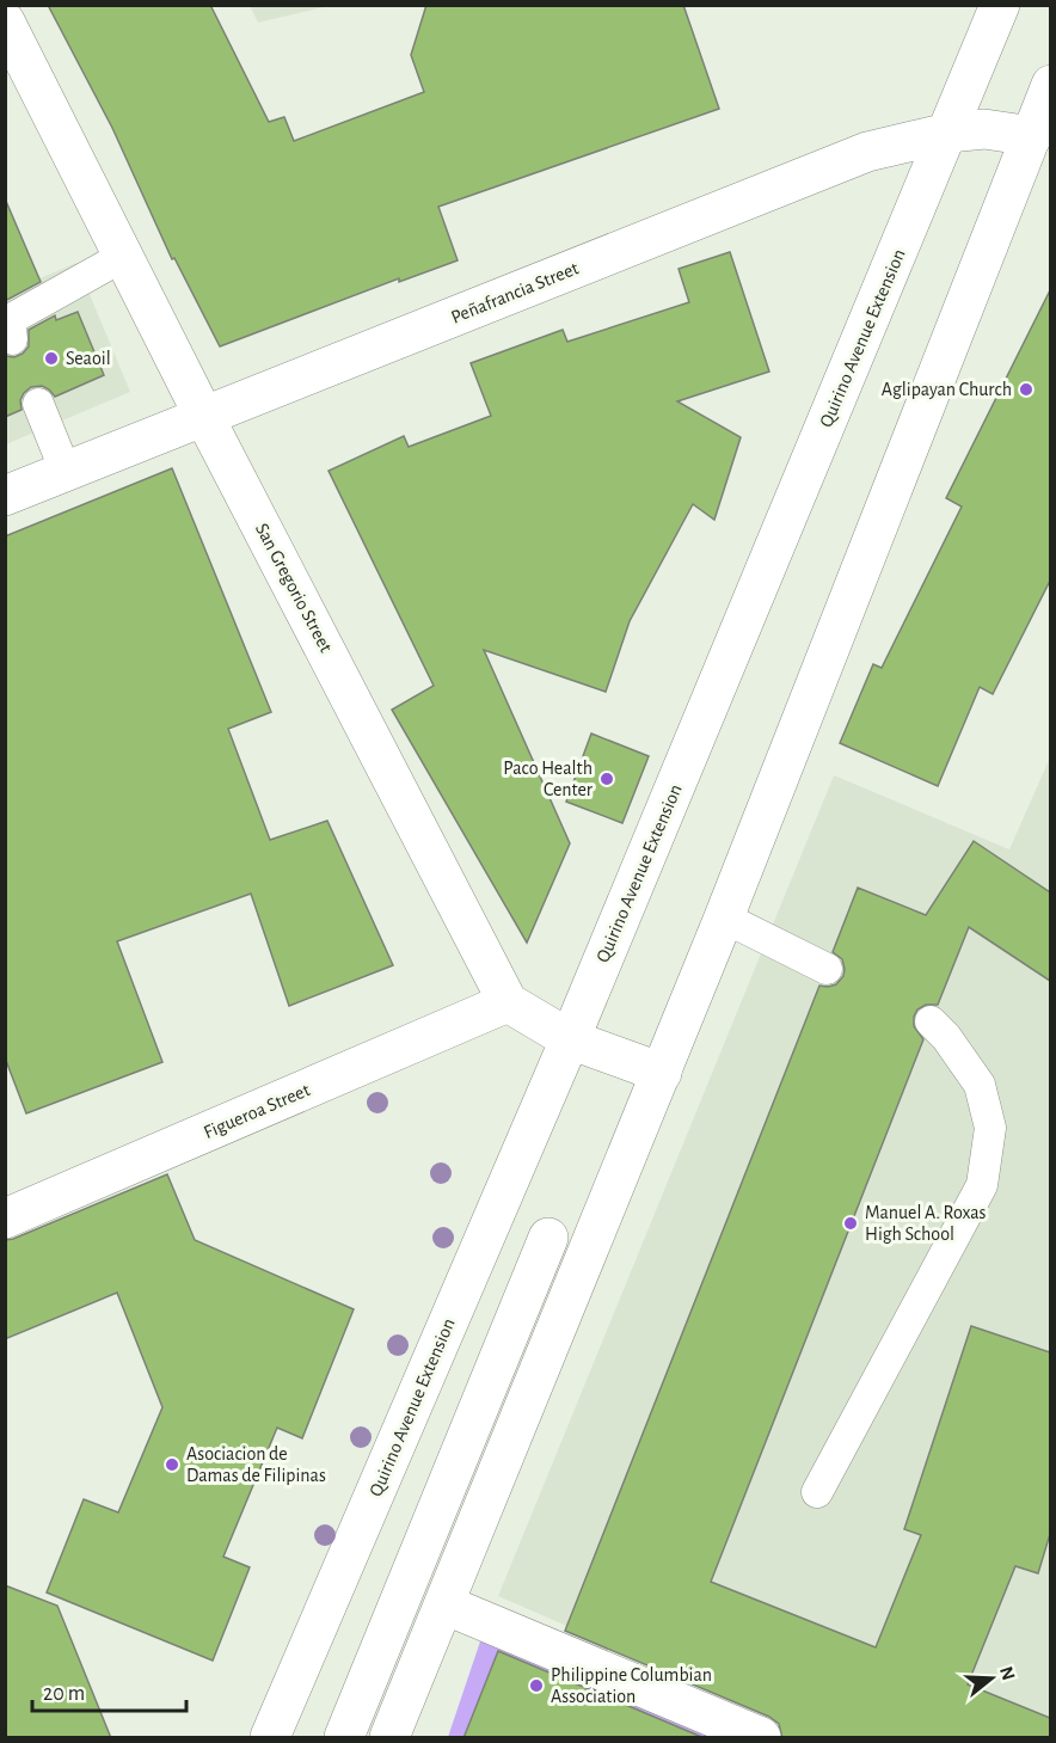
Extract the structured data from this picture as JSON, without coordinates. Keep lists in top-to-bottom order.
{
  "streets": {
    "main road": [
      "Peñafrancia Street",
      "Quirino Avenue Extension",
      "San Gregorio Street",
      "Figueroa Street"
    ]
  },
  "crossings": [
    ["Peñafrancia Street", "Quirino Avenue Extension"],
    ["Peñafrancia Street", "San Gregorio Street"],
    ["San Gregorio Street", "Figueroa Street"]
  ],
  "places": [
    "Seaoil",
    "Aglipayan Church",
    "Paco Health Center",
    "Manuel A. Roxas High School",
    "Asociacion de Damas de Filipinas",
    "Philippine Columbian Association"
  ],
  "scale_bar": "20 m",
  "north": "right"
}
